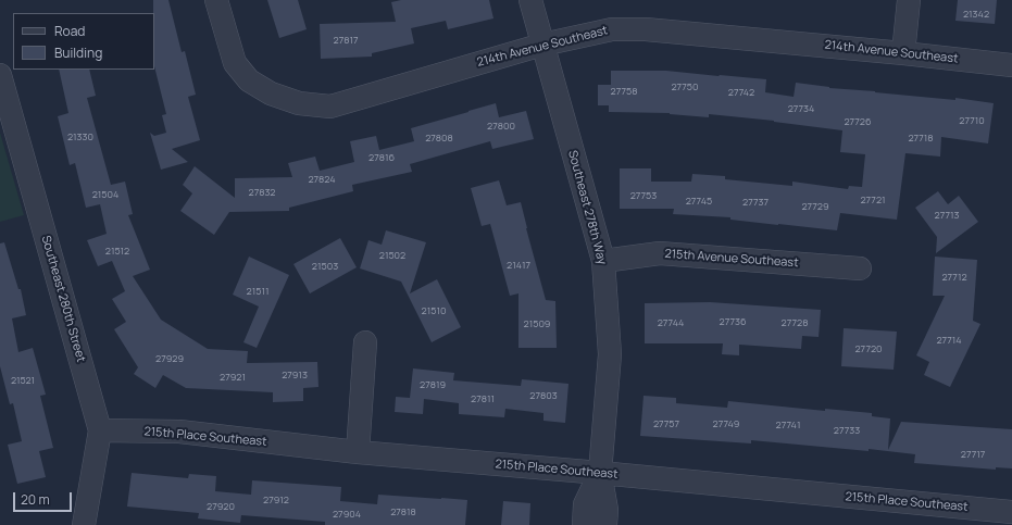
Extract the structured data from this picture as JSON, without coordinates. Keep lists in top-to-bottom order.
{
  "streets": {
    "street": [
      "214th Avenue Southeast",
      "Southeast 278th Way",
      "215th Avenue Southeast",
      "Southeast 280th Street",
      "215th Place Southeast"
    ]
  },
  "crossings": [
    ["214th Avenue Southeast", "Southeast 278th Way"],
    ["Southeast 278th Way", "215th Avenue Southeast"],
    ["Southeast 278th Way", "215th Place Southeast"],
    ["Southeast 280th Street", "215th Place Southeast"]
  ],
  "house_numbers": [
    "21342",
    "27817",
    "27750",
    "27758",
    "27742",
    "27734",
    "27710",
    "27726",
    "27800",
    "21330",
    "27808",
    "27718",
    "27816",
    "27824",
    "27832",
    "21504",
    "27753",
    "27721",
    "27745",
    "27737",
    "27729",
    "27713",
    "21512",
    "21502",
    "21417",
    "21503",
    "27712",
    "21511",
    "21510",
    "27736",
    "27744",
    "27728",
    "21509",
    "27714",
    "27720",
    "27929",
    "27913",
    "27921",
    "21521",
    "27819",
    "27803",
    "27811",
    "27757",
    "27749",
    "27741",
    "27733",
    "27717",
    "27912",
    "27920",
    "27818",
    "27904"
  ],
  "legend": ["Road", "Building"],
  "scale_bar": "20 m"
}
